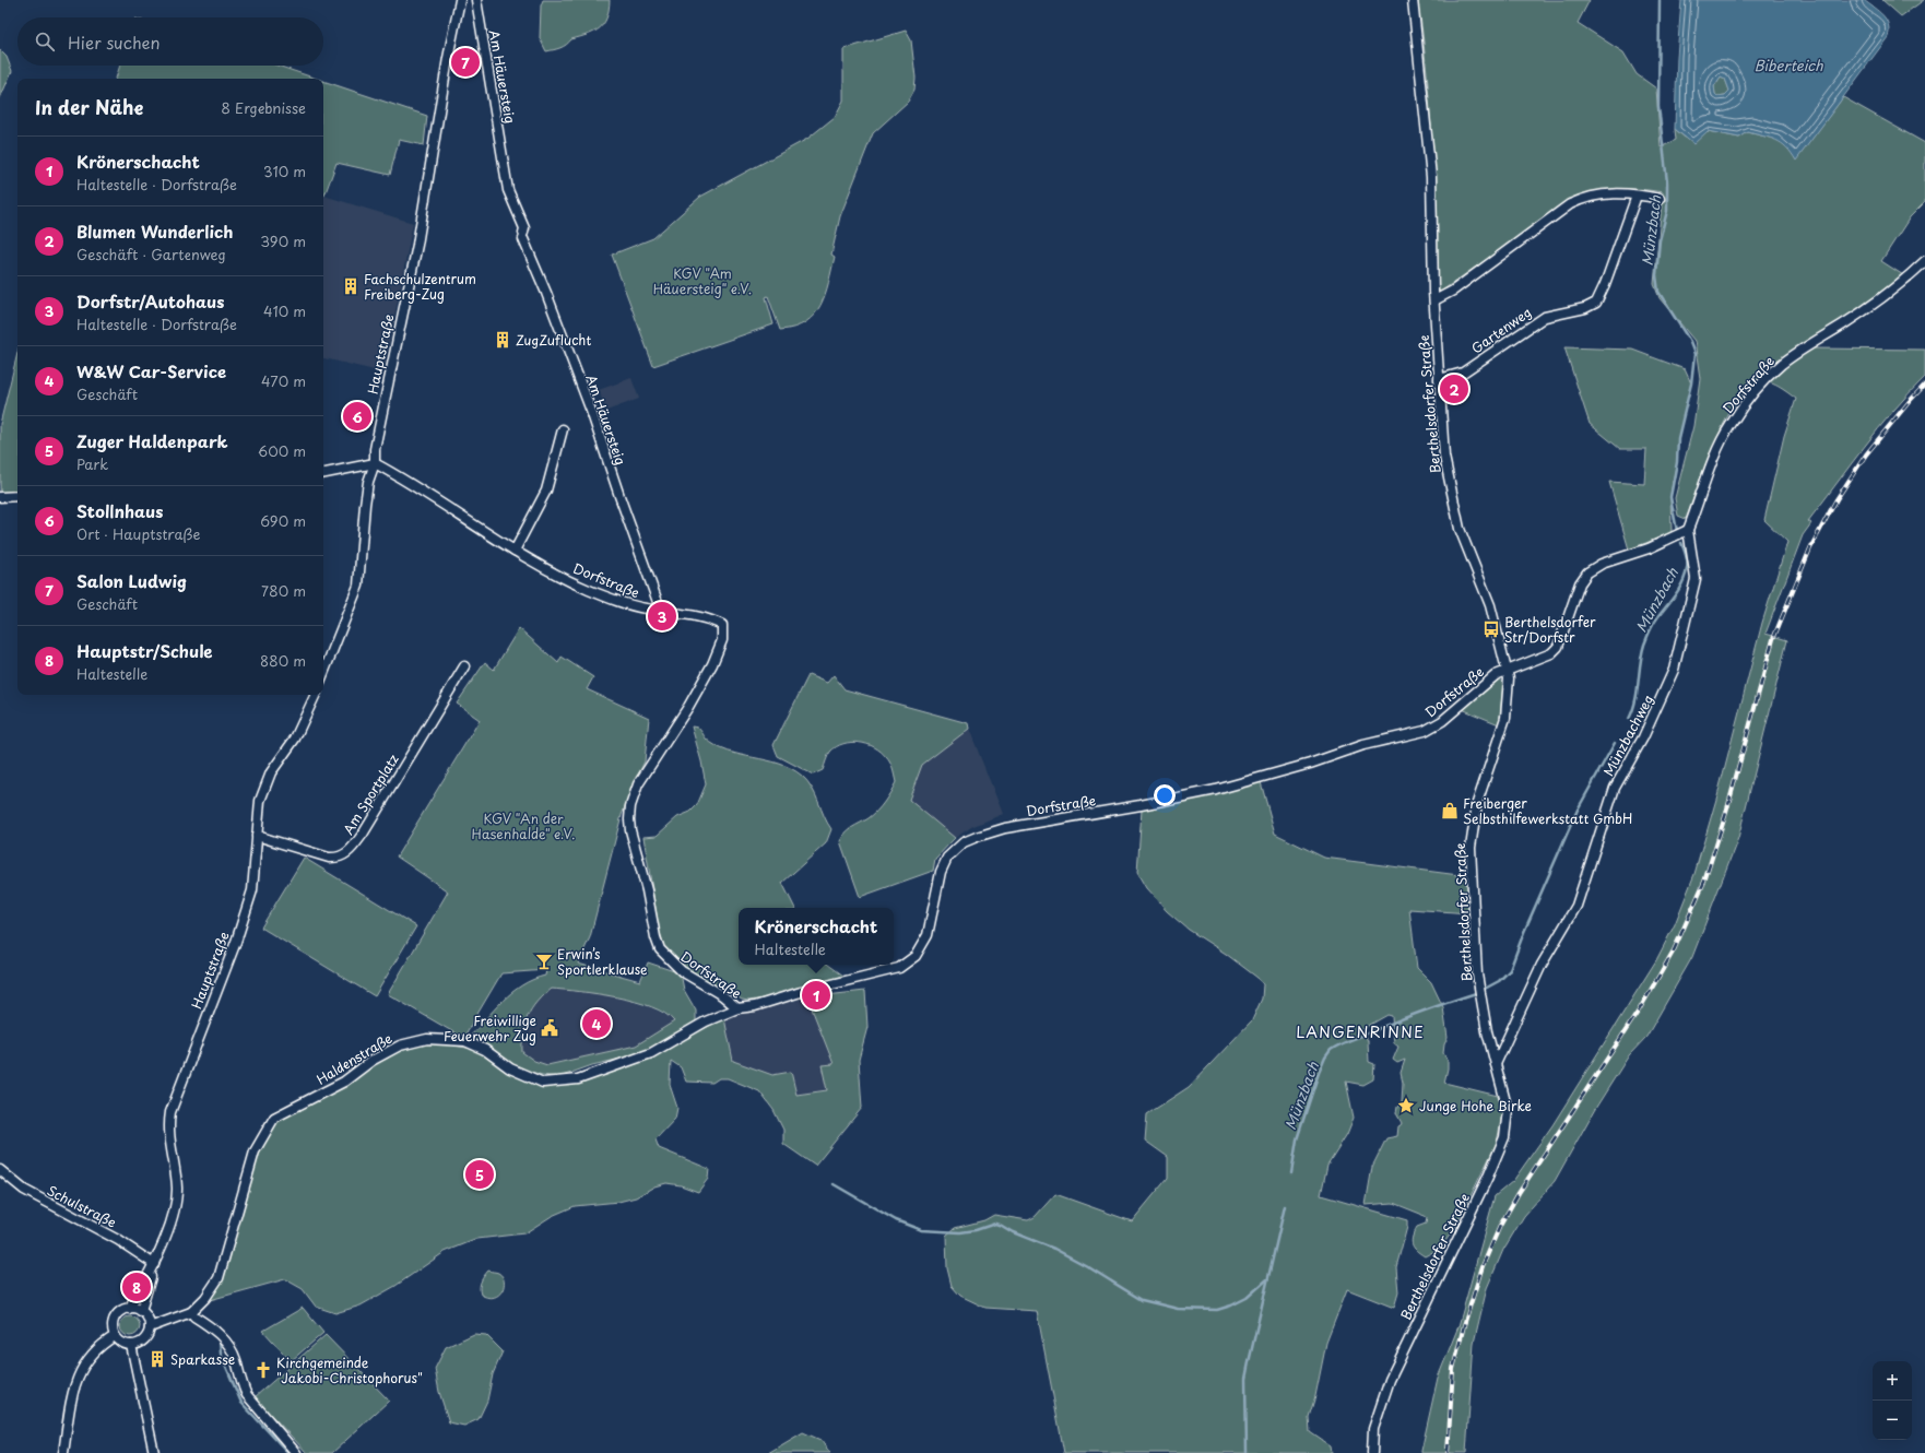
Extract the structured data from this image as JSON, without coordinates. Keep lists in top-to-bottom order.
{
  "streets": {
    "street": [
      "Am Häuersteig",
      "Gartenweg",
      "Hauptstraße",
      "Dorfstraße",
      "Berthelsdorfer Straße",
      "Münzbachweg",
      "Am Sportplatz",
      "Haldenstraße",
      "Schulstraße"
    ]
  },
  "crossings": [
    ["Am Häuersteig", "Dorfstraße"],
    ["Gartenweg", "Berthelsdorfer Straße"],
    ["Hauptstraße", "Dorfstraße"],
    ["Hauptstraße", "Am Sportplatz"],
    ["Hauptstraße", "Haldenstraße"],
    ["Hauptstraße", "Schulstraße"],
    ["Dorfstraße", "Berthelsdorfer Straße"],
    ["Dorfstraße", "Münzbachweg"],
    ["Dorfstraße", "Haldenstraße"],
    ["Berthelsdorfer Straße", "Münzbachweg"]
  ],
  "districts": ["LANGENRINNE"],
  "water": ["Biberteich", "Münzbach"],
  "parks": ["KGV \"Am Häuersteig\" e.V.", "KGV \"An der Hasenhalde\" e.V."],
  "places": {
    "building": ["Fachschulzentrum Freiberg-Zug", "ZugZuflucht", "Sparkasse"],
    "bus stop": ["Berthelsdorfer Str/Dorfstr"],
    "shop": ["Freiberger Selbsthilfewerkstatt GmbH"],
    "bar": ["Erwin’s Sportlerklause"],
    "public building": ["Freiwillige Feuerwehr Zug"],
    "place": ["Junge Hohe Birke"],
    "church": ["Kirchgemeinde \"Jakobi-Christophorus\""]
  },
  "page": {
    "search": "Hier suchen",
    "pins": [
      "7",
      "2",
      "6",
      "3",
      "1",
      "4",
      "5",
      "8"
    ],
    "heading": ["In der Nähe", "8 Ergebnisse"],
    "list": [
      {
        "mark": "1",
        "name": "Krönerschacht",
        "note": "Haltestelle · Dorfstraße",
        "value": "310 m"
      },
      {
        "mark": "2",
        "name": "Blumen Wunderlich",
        "note": "Geschäft · Gartenweg",
        "value": "390 m"
      },
      {
        "mark": "3",
        "name": "Dorfstr/Autohaus",
        "note": "Haltestelle · Dorfstraße",
        "value": "410 m"
      },
      {
        "mark": "4",
        "name": "W&W Car-Service",
        "note": "Geschäft",
        "value": "470 m"
      },
      {
        "mark": "5",
        "name": "Zuger Haldenpark",
        "note": "Park",
        "value": "600 m"
      },
      {
        "mark": "6",
        "name": "Stollnhaus",
        "note": "Ort · Hauptstraße",
        "value": "690 m"
      },
      {
        "mark": "7",
        "name": "Salon Ludwig",
        "note": "Geschäft",
        "value": "780 m"
      },
      {
        "mark": "8",
        "name": "Hauptstr/Schule",
        "note": "Haltestelle",
        "value": "880 m"
      }
    ],
    "popup": ["Krönerschacht", "Haltestelle"],
    "map_buttons": ["+", "−"]
  }
}
